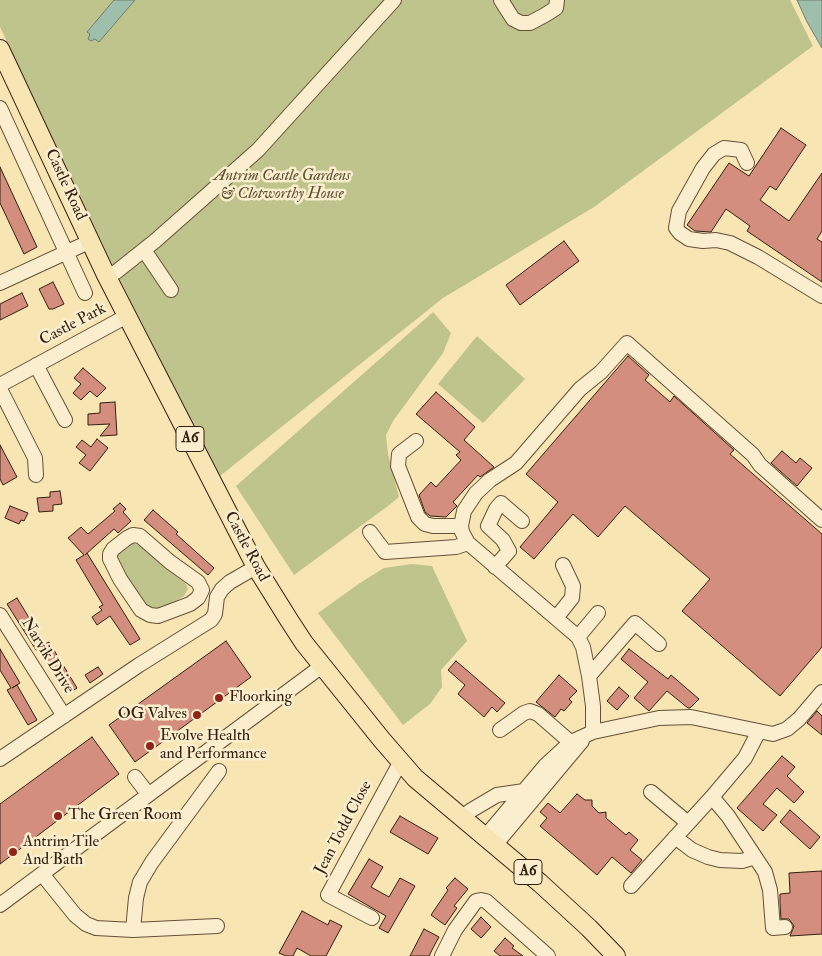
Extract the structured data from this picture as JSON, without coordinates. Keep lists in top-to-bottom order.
{
  "streets": {
    "main road": ["Castle Road", "A6"],
    "street": ["Castle Park", "Narvik Drive", "Jean Todd Close"]
  },
  "crossings": [
    ["Castle Road", "Castle Park"],
    ["Castle Road", "Jean Todd Close"]
  ],
  "parks": ["Antrim Castle Gardens & Clotworthy House"],
  "places": [
    "Floorking",
    "OG Valves",
    "Evolve Health and Performance",
    "The Green Room",
    "Antrim Tile And Bath"
  ]
}
